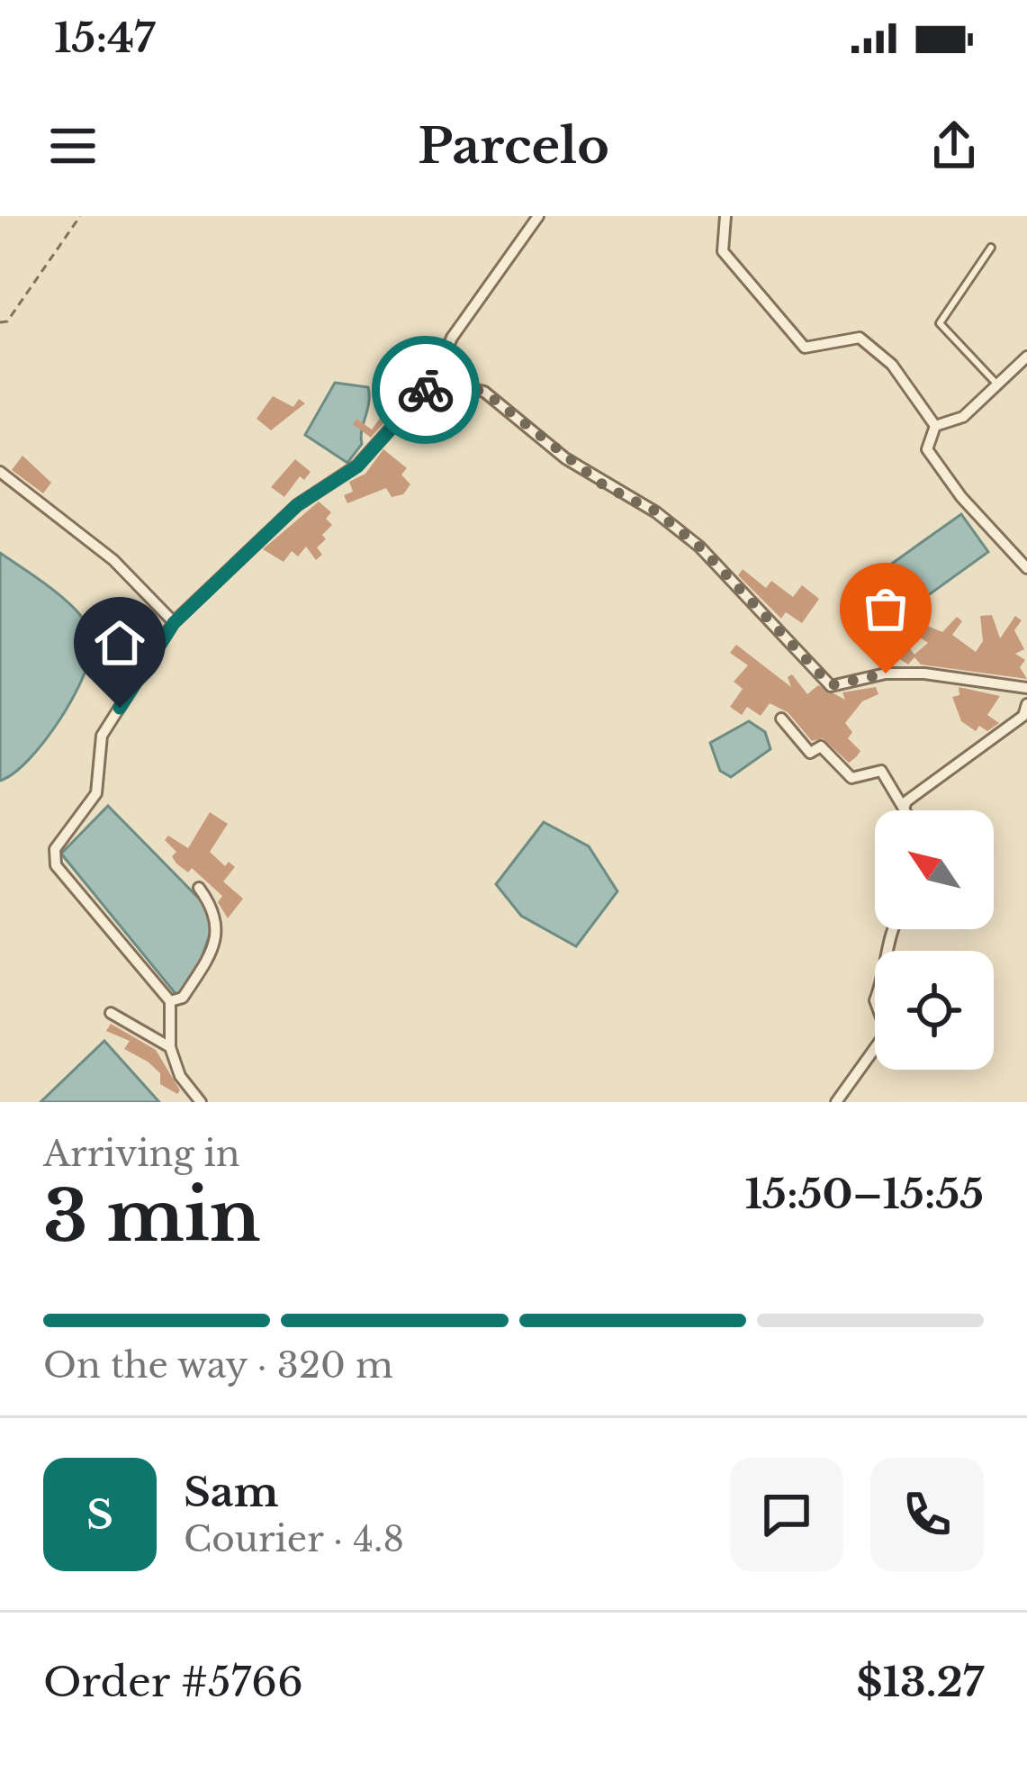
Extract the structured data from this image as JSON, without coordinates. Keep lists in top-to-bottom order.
{
  "north": "top left",
  "page": {
    "status": "15:47",
    "header": "Parcelo",
    "heading": ["3 min", "Arriving in", "15:50–15:55"],
    "panel": [
      "Sam",
      "Courier · 4.8",
      "Order #5766",
      "$13.27"
    ],
    "bar": "On the way · 320 m",
    "round": "S"
  }
}
